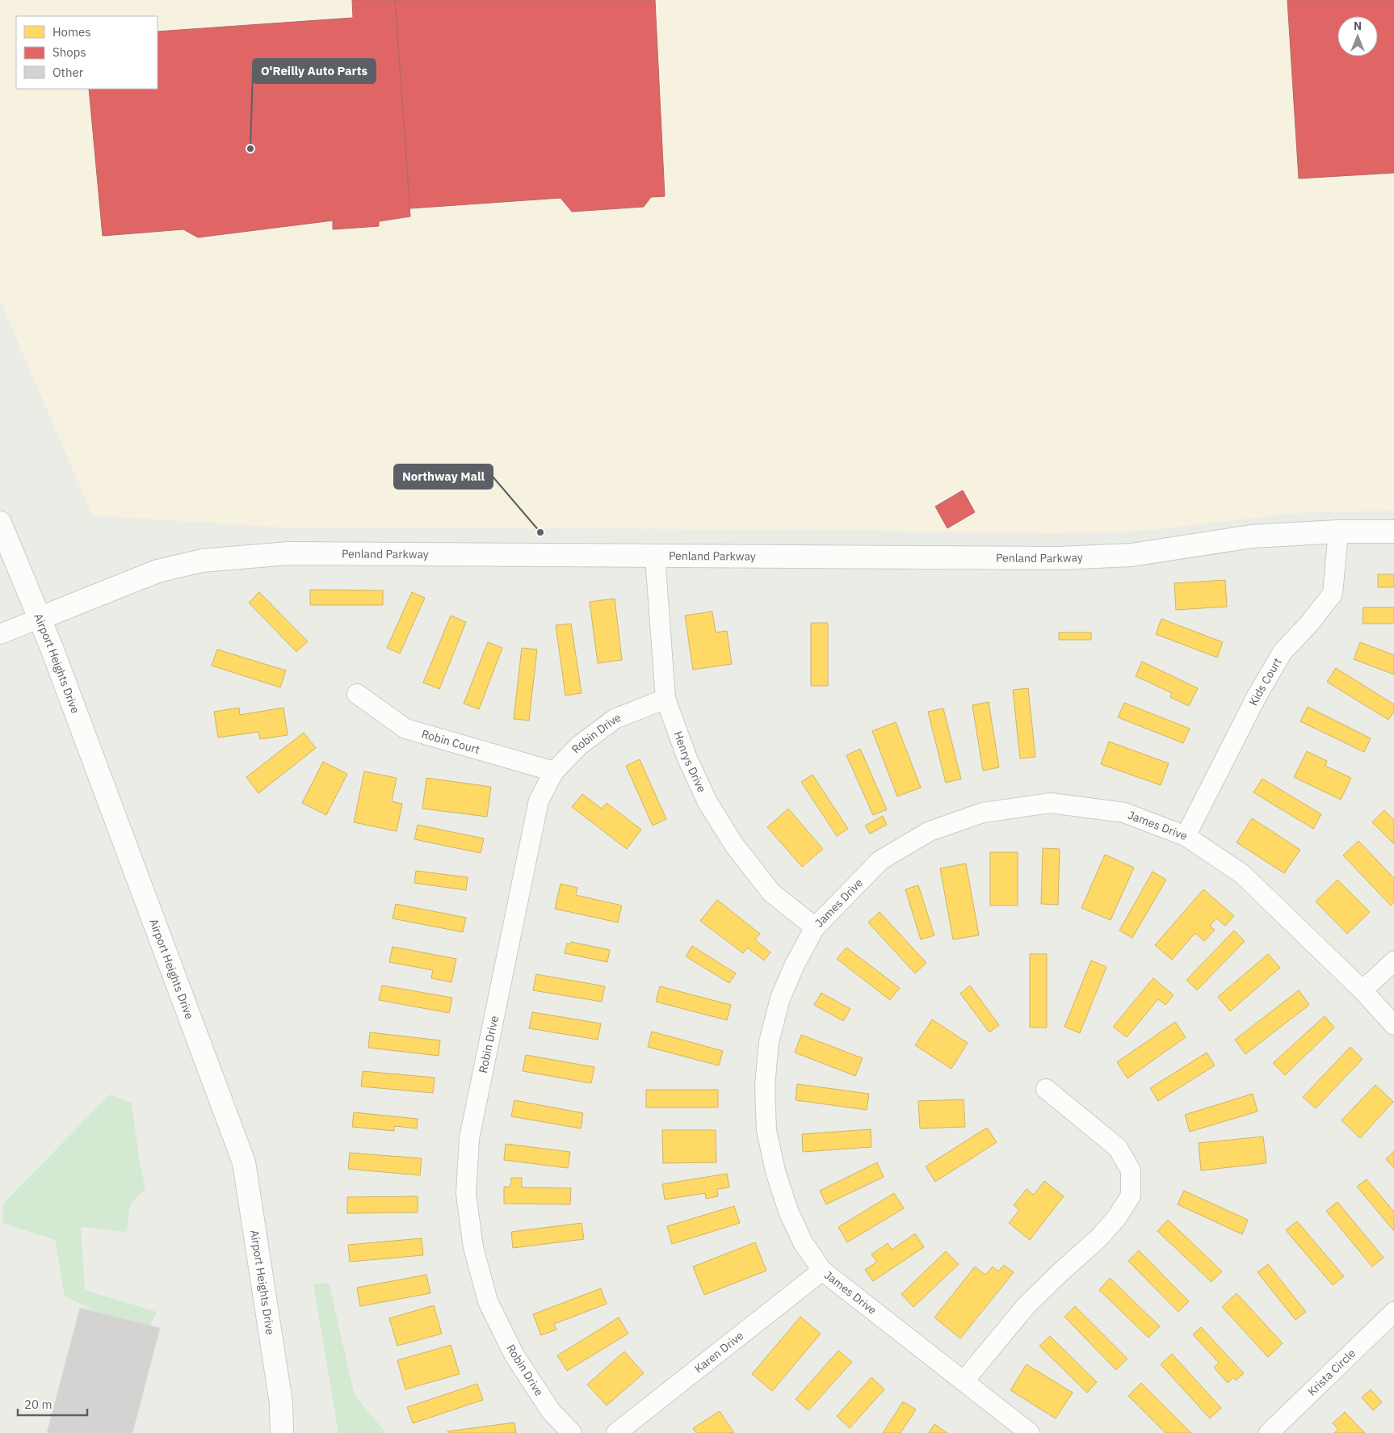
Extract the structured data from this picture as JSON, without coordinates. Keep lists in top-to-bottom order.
{
  "streets": {
    "street": [
      "Penland Parkway",
      "Airport Heights Drive",
      "Kids Court",
      "Robin Drive",
      "Robin Court",
      "Henrys Drive",
      "James Drive",
      "Karen Drive",
      "Krista Circle"
    ]
  },
  "crossings": [
    ["Penland Parkway", "Airport Heights Drive"],
    ["Penland Parkway", "Kids Court"],
    ["Penland Parkway", "Henrys Drive"],
    ["Kids Court", "James Drive"],
    ["Robin Drive", "Robin Court"],
    ["Robin Drive", "Henrys Drive"],
    ["Henrys Drive", "James Drive"],
    ["James Drive", "Karen Drive"]
  ],
  "places": ["O'Reilly Auto Parts", "Northway Mall"],
  "legend": ["Homes", "Shops", "Other"],
  "scale_bar": "20 m",
  "north": "top"
}
